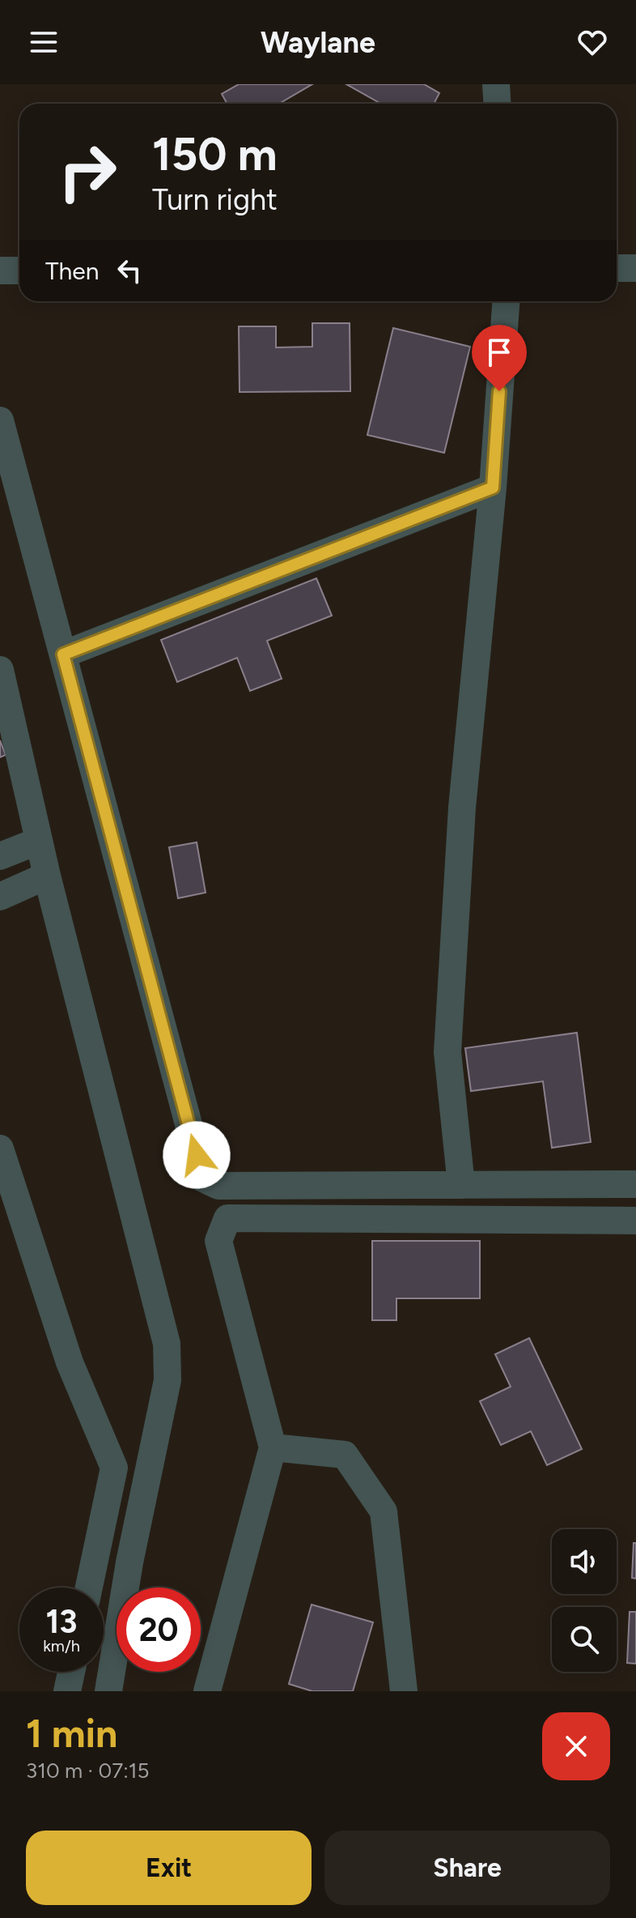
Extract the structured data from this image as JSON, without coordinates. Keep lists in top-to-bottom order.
{
  "page": {
    "header": "Waylane",
    "turn": ["150 m", "Turn right"],
    "then": "Then",
    "speed": "13 km/h",
    "limit": "20",
    "heading": ["1 min", "310 m · 07:15"],
    "buttons": ["Exit", "Share"]
  }
}
